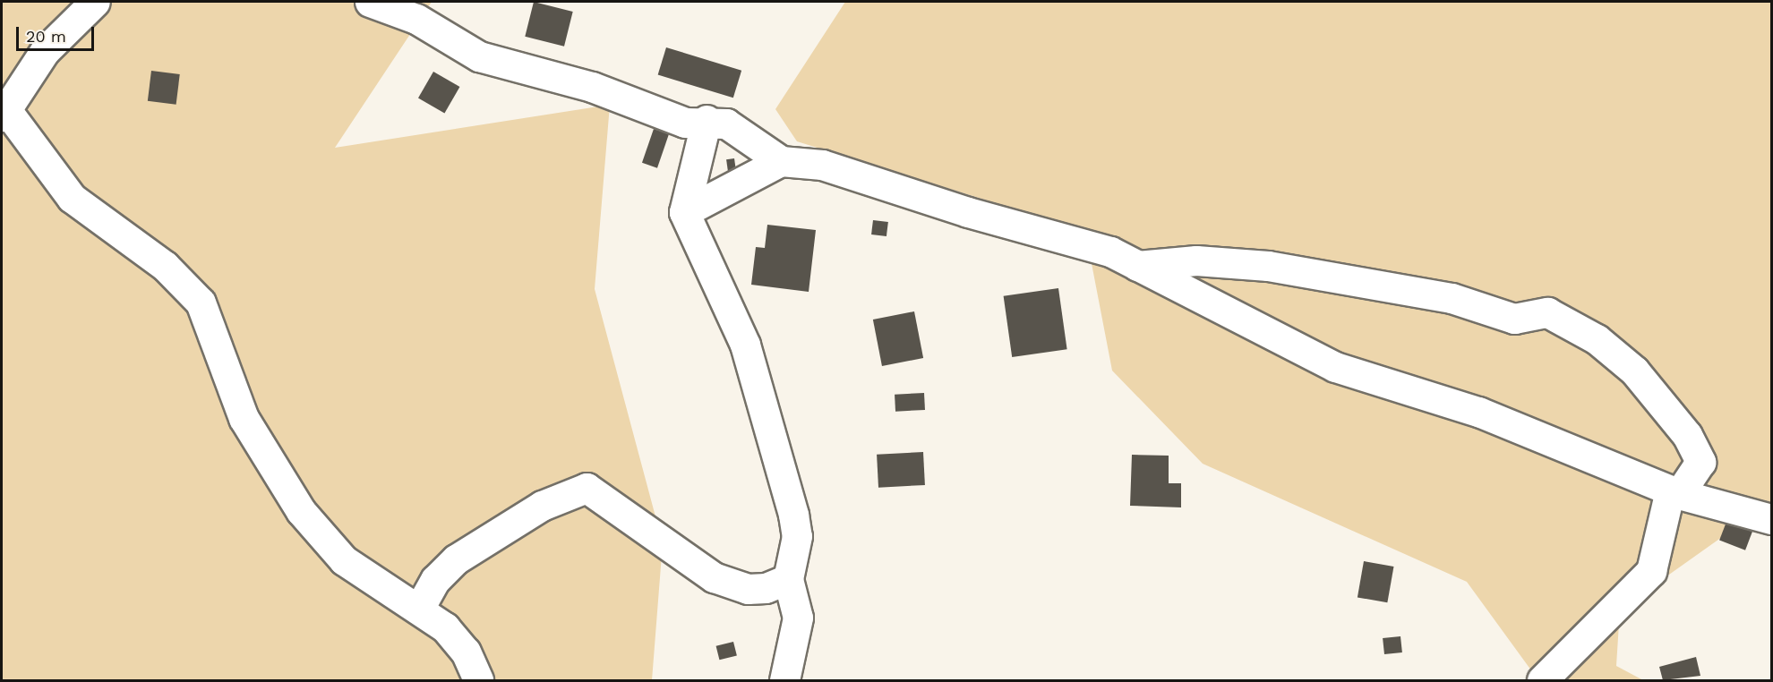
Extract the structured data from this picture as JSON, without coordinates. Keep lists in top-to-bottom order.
{
  "scale_bar": "20 m"
}
